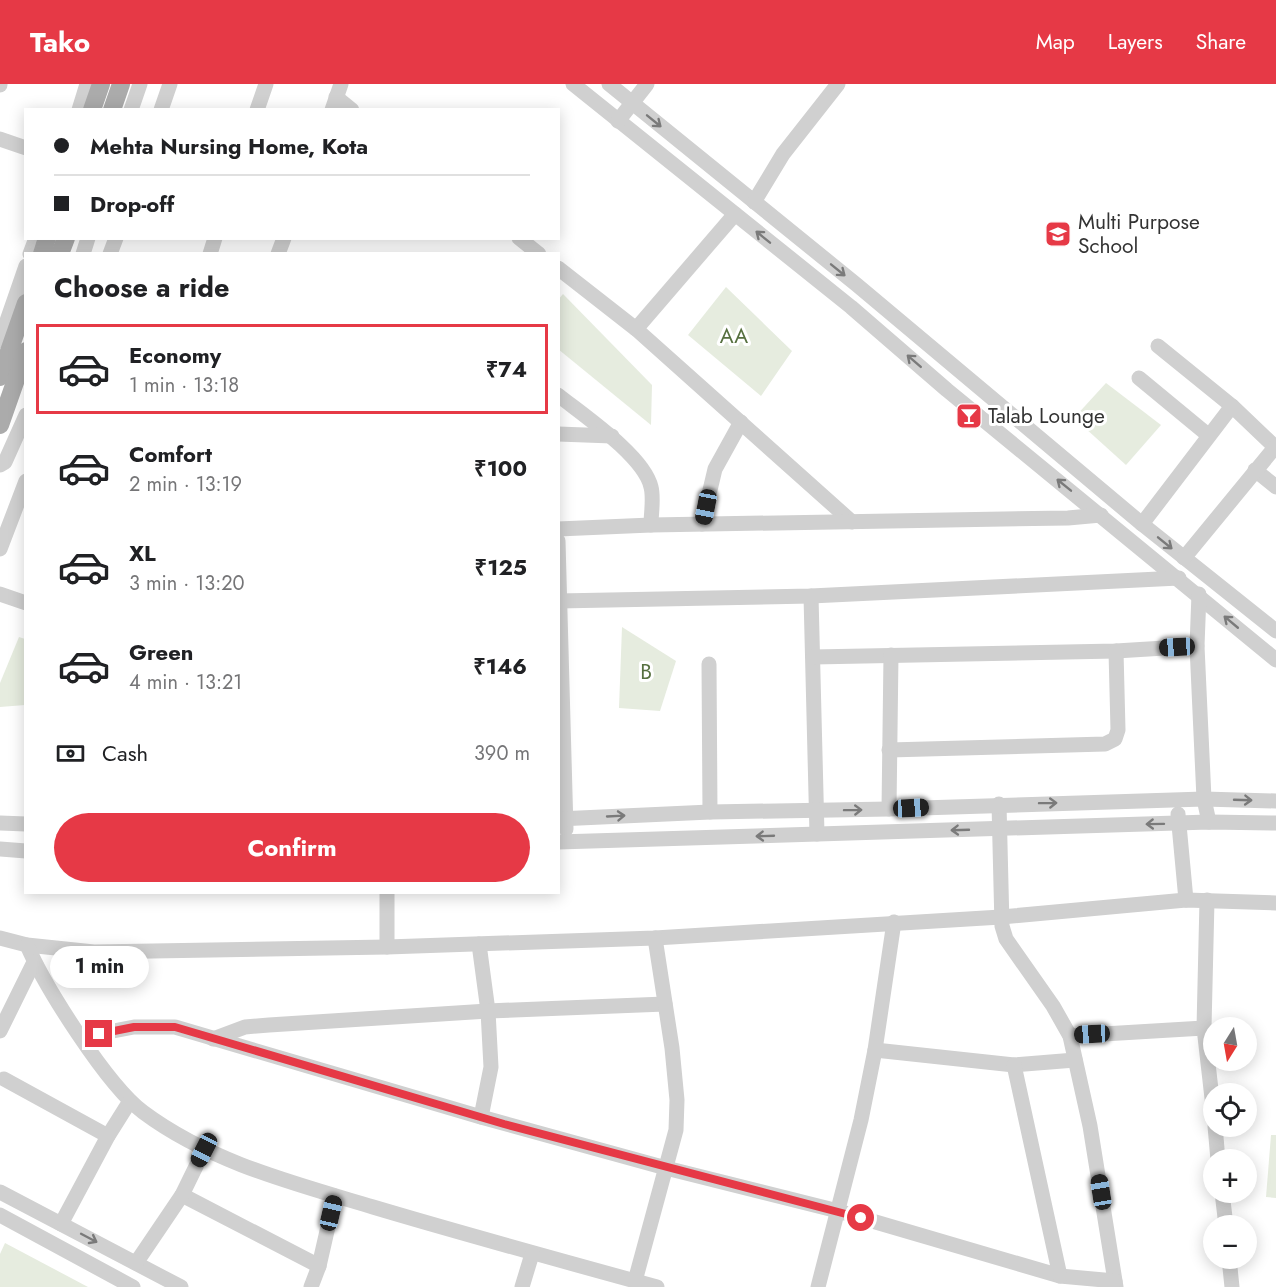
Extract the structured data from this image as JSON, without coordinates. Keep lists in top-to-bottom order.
{
  "parks": ["AA", "B"],
  "places": {
    "school or university": ["Multi Purpose School"],
    "bar": ["Talab Lounge"]
  },
  "north": "bottom",
  "page": {
    "header": "Tako",
    "nav": ["Map", "Layers", "Share"],
    "banner": ["Mehta Nursing Home, Kota", "Drop-off"],
    "heading": "Choose a ride",
    "list": [
      {
        "name": "Economy",
        "note": "1 min · 13:18",
        "value": "₹74"
      },
      {
        "name": "Comfort",
        "note": "2 min · 13:19",
        "value": "₹100"
      },
      {
        "name": "XL",
        "note": "3 min · 13:20",
        "value": "₹125"
      },
      {
        "name": "Green",
        "note": "4 min · 13:21",
        "value": "₹146"
      }
    ],
    "pay": ["Cash", "390 m"],
    "buttons": "Confirm",
    "bubble": "1 min",
    "map_buttons": ["+", "−"]
  }
}
